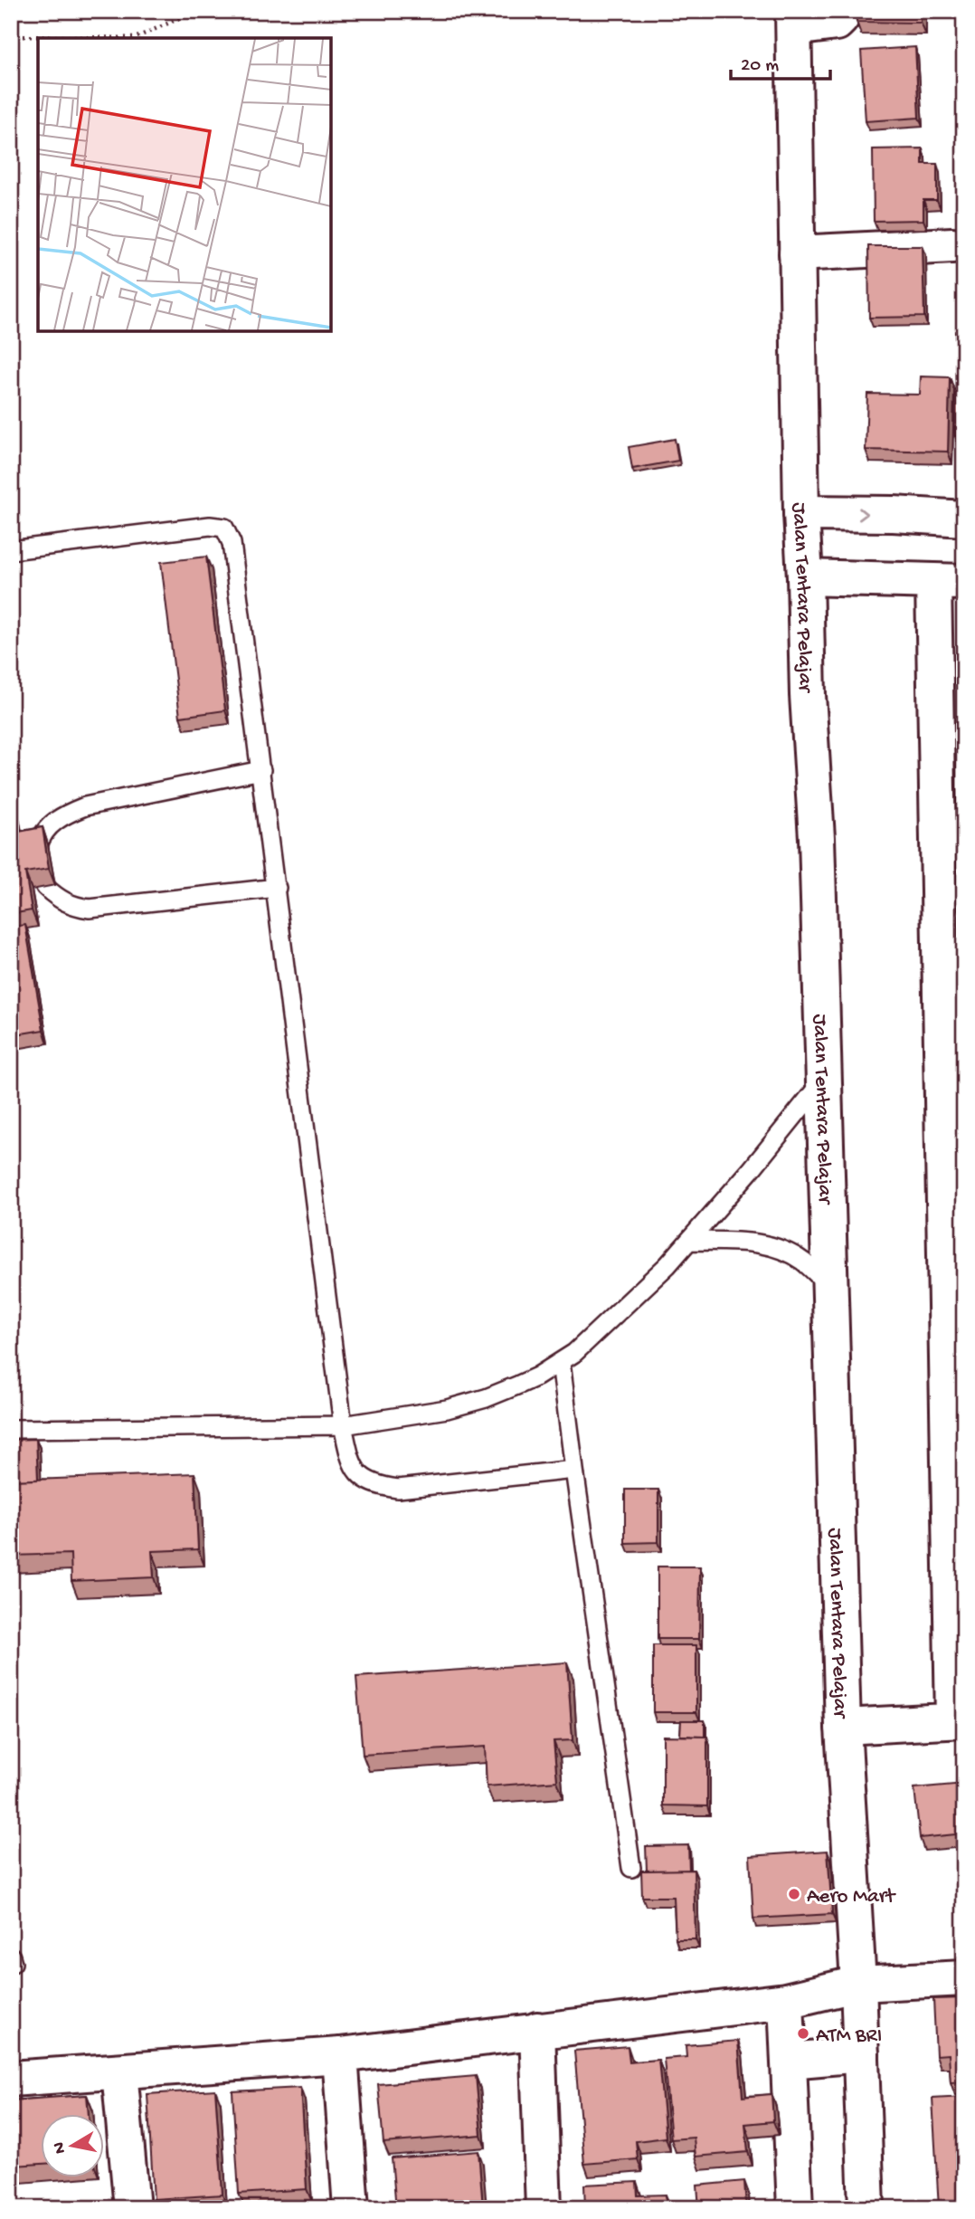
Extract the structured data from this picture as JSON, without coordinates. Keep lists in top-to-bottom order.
{
  "streets": {
    "street": ["Jalan Tentara Pelajar"]
  },
  "places": ["Aero Mart", "ATM BRI"],
  "scale_bar": "20 m",
  "north": "left"
}
